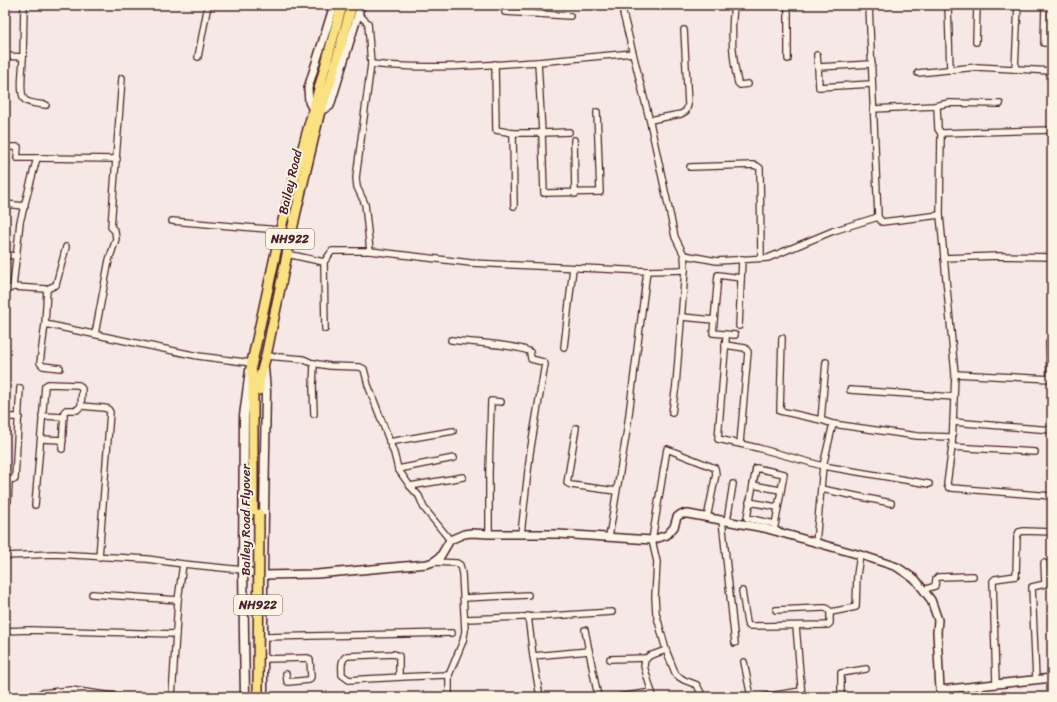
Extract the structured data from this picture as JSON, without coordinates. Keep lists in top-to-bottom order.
{
  "streets": {
    "highway": ["Bailey Road", "NH922", "Bailey Road Flyover"]
  },
  "crossings": [
    ["Bailey Road", "NH922"],
    ["Bailey Road", "Bailey Road Flyover"],
    ["NH922", "Bailey Road Flyover"]
  ]
}
